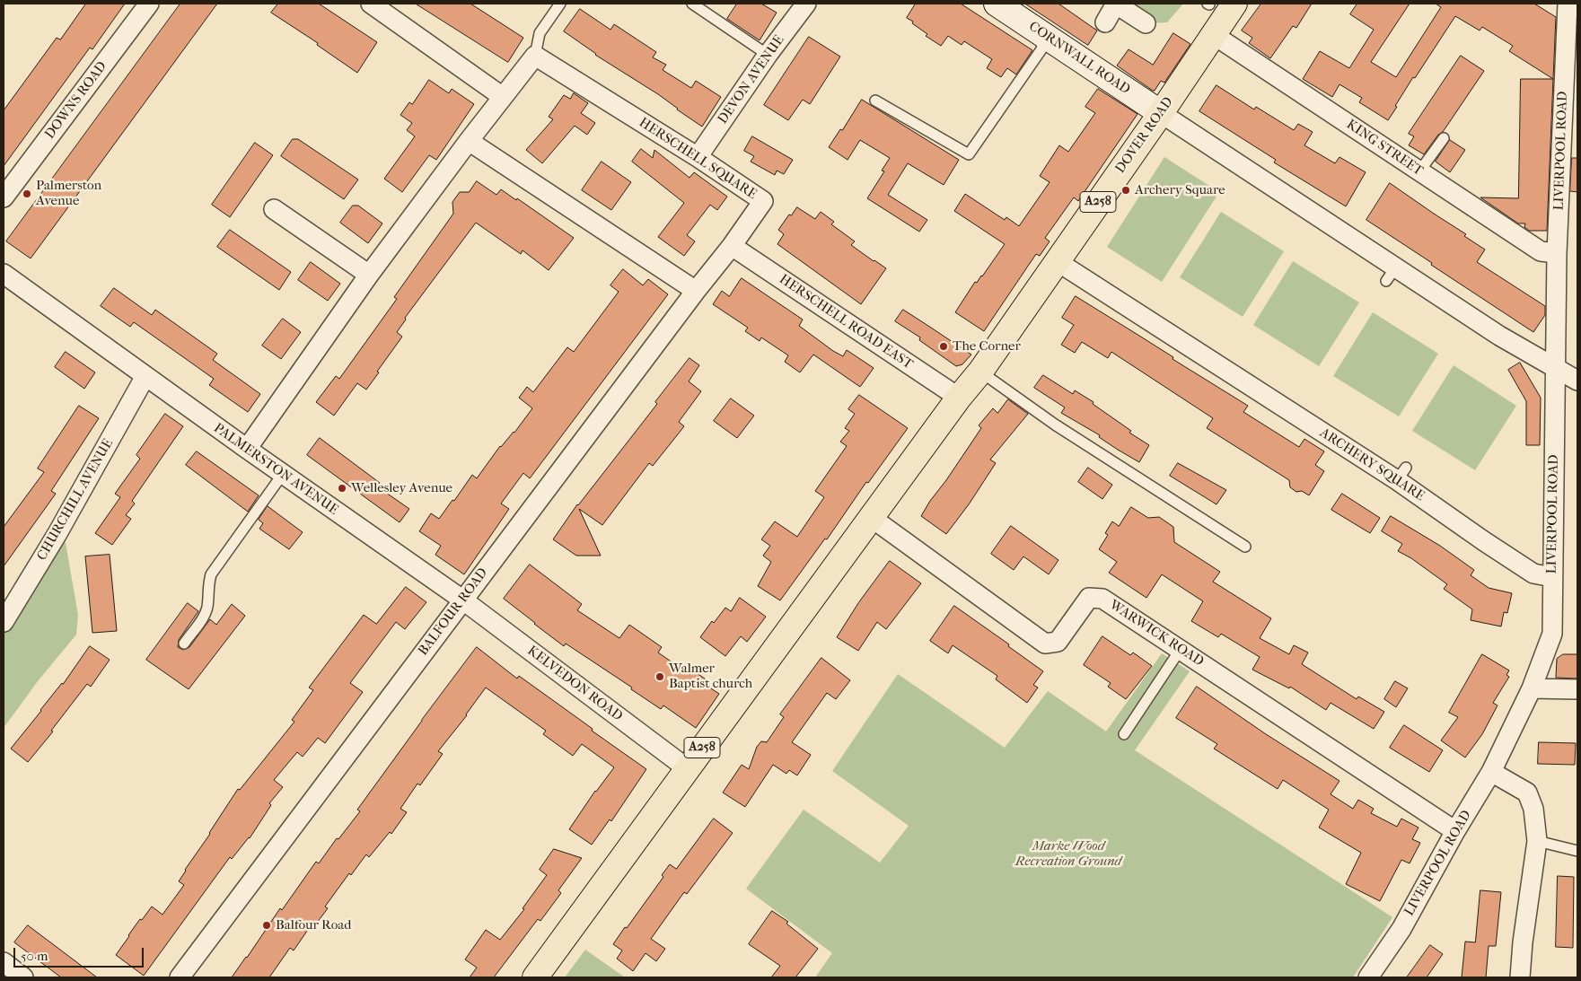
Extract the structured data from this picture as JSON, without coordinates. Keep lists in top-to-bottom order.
{
  "streets": {
    "main road": ["CORNWALL ROAD", "DOVER ROAD", "A258"],
    "street": [
      "DEVON AVENUE",
      "DOWNS ROAD",
      "KING STREET",
      "LIVERPOOL ROAD",
      "HERSCHELL SQUARE",
      "HERSCHELL ROAD EAST",
      "ARCHERY SQUARE",
      "PALMERSTON AVENUE",
      "CHURCHILL AVENUE",
      "BALFOUR ROAD",
      "WARWICK ROAD",
      "KELVEDON ROAD"
    ]
  },
  "crossings": [
    ["CORNWALL ROAD", "DOVER ROAD"],
    ["DEVON AVENUE", "HERSCHELL SQUARE"],
    ["DOVER ROAD", "KING STREET"],
    ["DOVER ROAD", "A258"],
    ["DOVER ROAD", "HERSCHELL ROAD EAST"],
    ["DOVER ROAD", "ARCHERY SQUARE"],
    ["KING STREET", "LIVERPOOL ROAD"],
    ["LIVERPOOL ROAD", "ARCHERY SQUARE"],
    ["LIVERPOOL ROAD", "WARWICK ROAD"],
    ["HERSCHELL SQUARE", "HERSCHELL ROAD EAST"],
    ["HERSCHELL SQUARE", "BALFOUR ROAD"],
    ["A258", "HERSCHELL ROAD EAST"],
    ["A258", "WARWICK ROAD"],
    ["A258", "KELVEDON ROAD"],
    ["PALMERSTON AVENUE", "CHURCHILL AVENUE"],
    ["PALMERSTON AVENUE", "BALFOUR ROAD"],
    ["PALMERSTON AVENUE", "KELVEDON ROAD"],
    ["BALFOUR ROAD", "KELVEDON ROAD"]
  ],
  "parks": ["Marke Wood Recreation Ground"],
  "places": [
    "Archery Square",
    "Palmerston Avenue",
    "The Corner",
    "Wellesley Avenue",
    "Walmer Baptist church",
    "Balfour Road"
  ],
  "scale_bar": "50 m"
}
